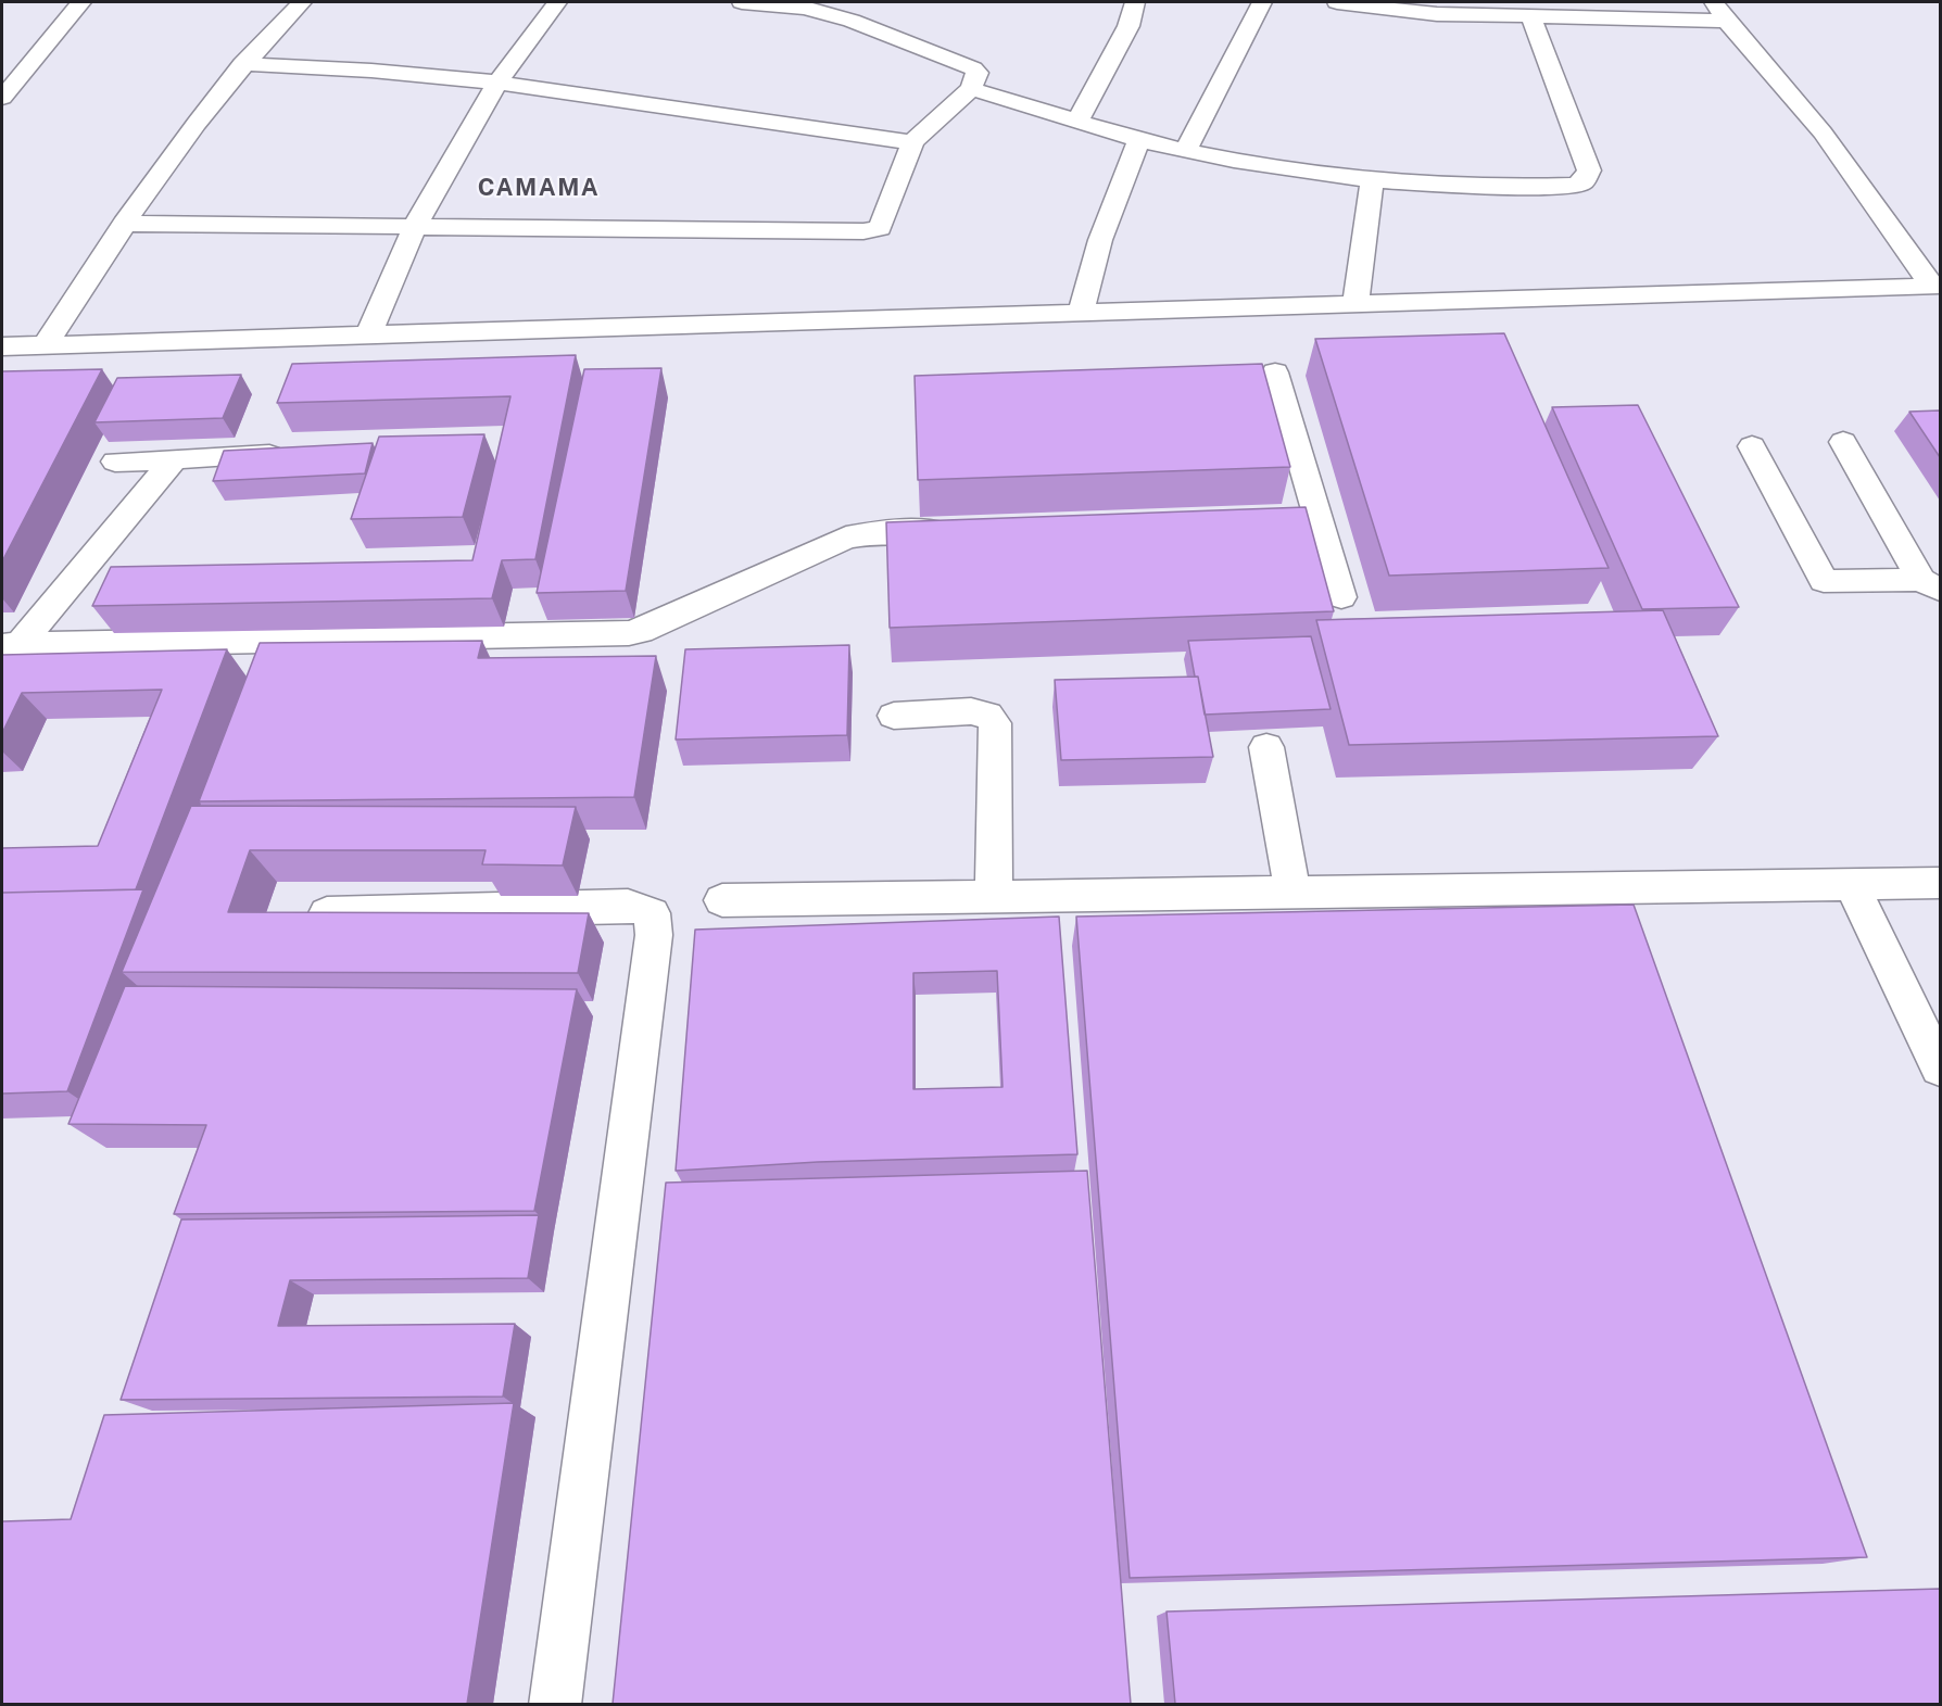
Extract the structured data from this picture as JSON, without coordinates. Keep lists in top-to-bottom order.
{
  "districts": ["CAMAMA"]
}
